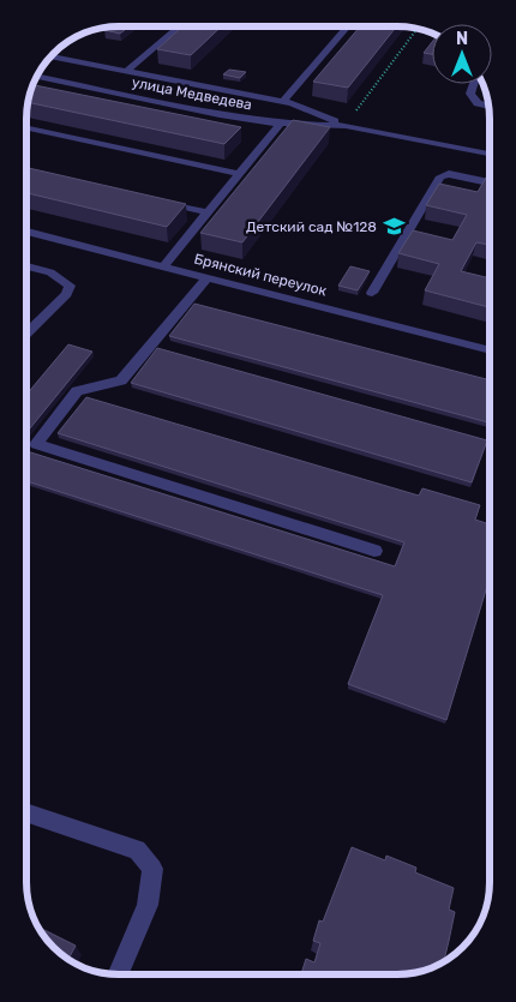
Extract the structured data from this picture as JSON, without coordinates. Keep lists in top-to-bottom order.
{
  "streets": {
    "street": ["улица Медведева", "Брянский переулок"]
  },
  "places": {
    "school or university": ["Детский сад №128"]
  },
  "north": "top"
}
